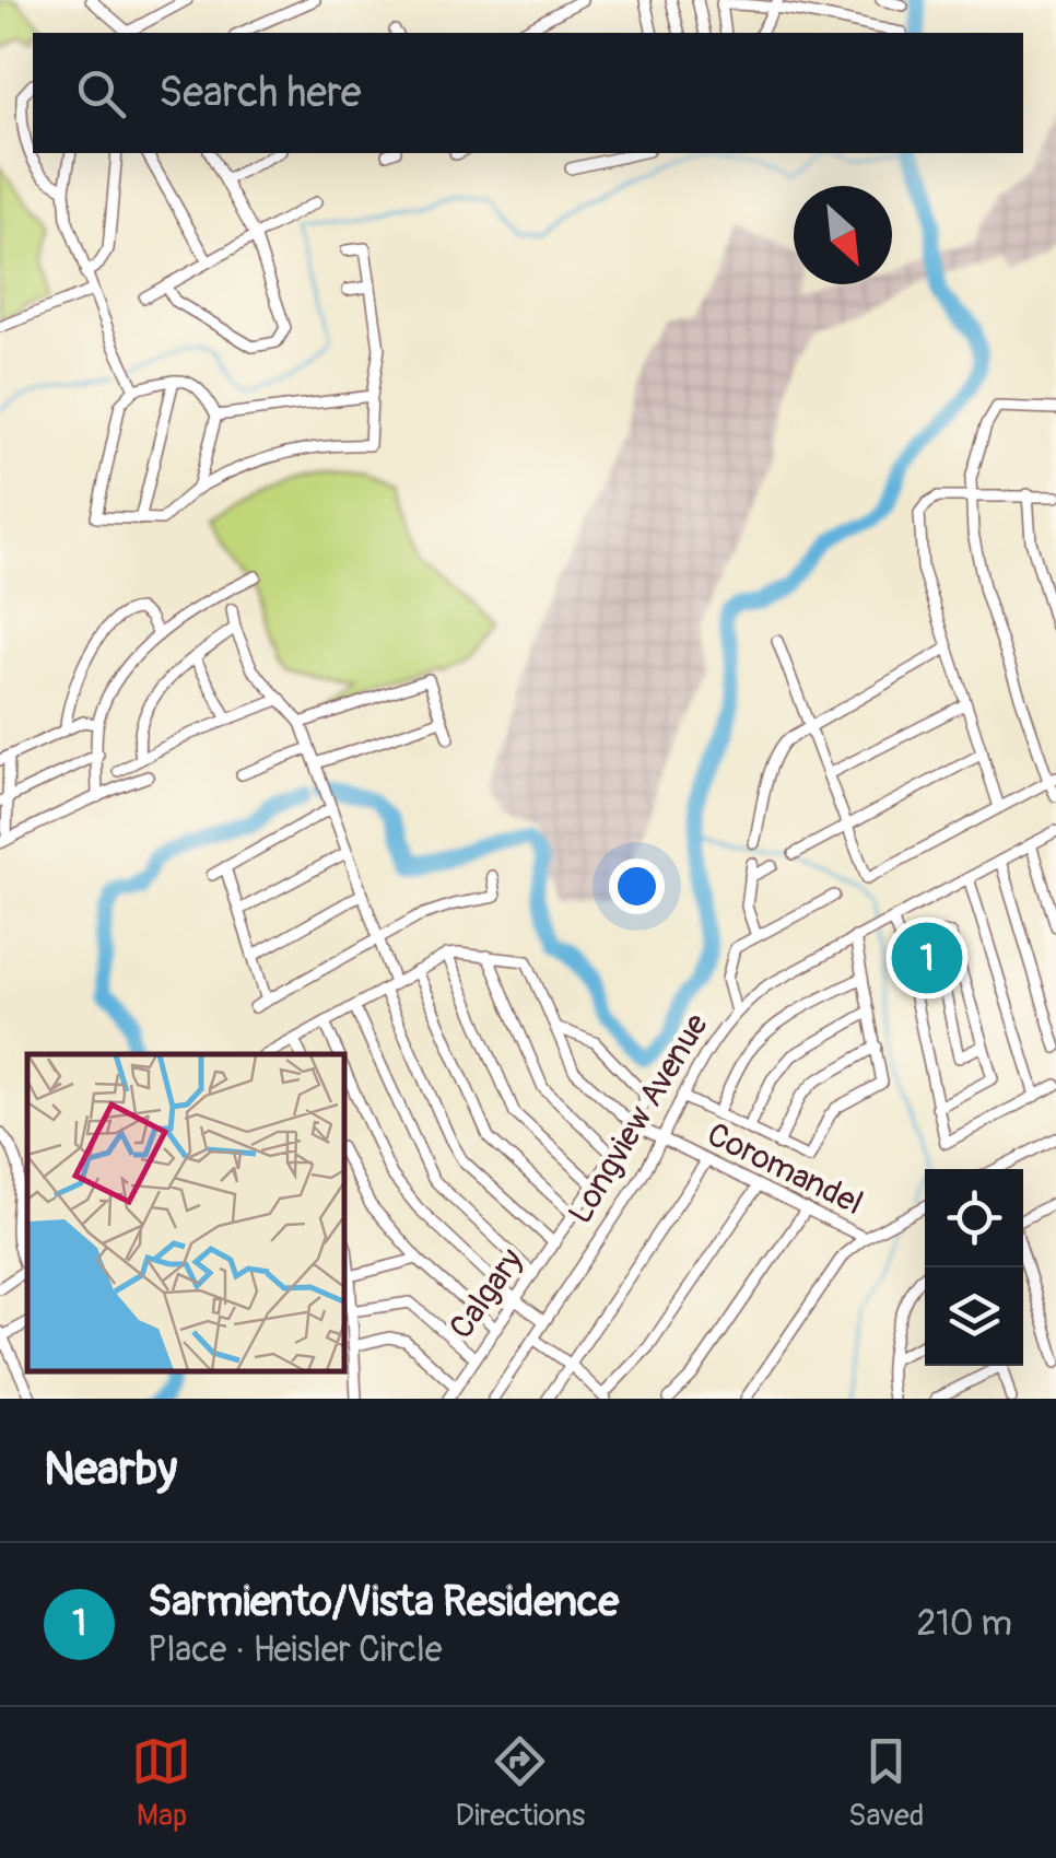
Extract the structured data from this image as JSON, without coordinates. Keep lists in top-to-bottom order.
{
  "streets": {
    "street": ["Longview Avenue", "Coromandel", "Calgary"]
  },
  "crossings": [
    ["Longview Avenue", "Coromandel"],
    ["Coromandel", "Calgary"]
  ],
  "north": "bottom right",
  "page": {
    "search": "Search here",
    "pins": "1",
    "heading": "Nearby",
    "list": [
      {
        "mark": "1",
        "name": "Sarmiento/Vista Residence",
        "note": "Place · Heisler Circle",
        "value": "210 m"
      }
    ],
    "nav": ["Map", "Directions", "Saved"]
  }
}
